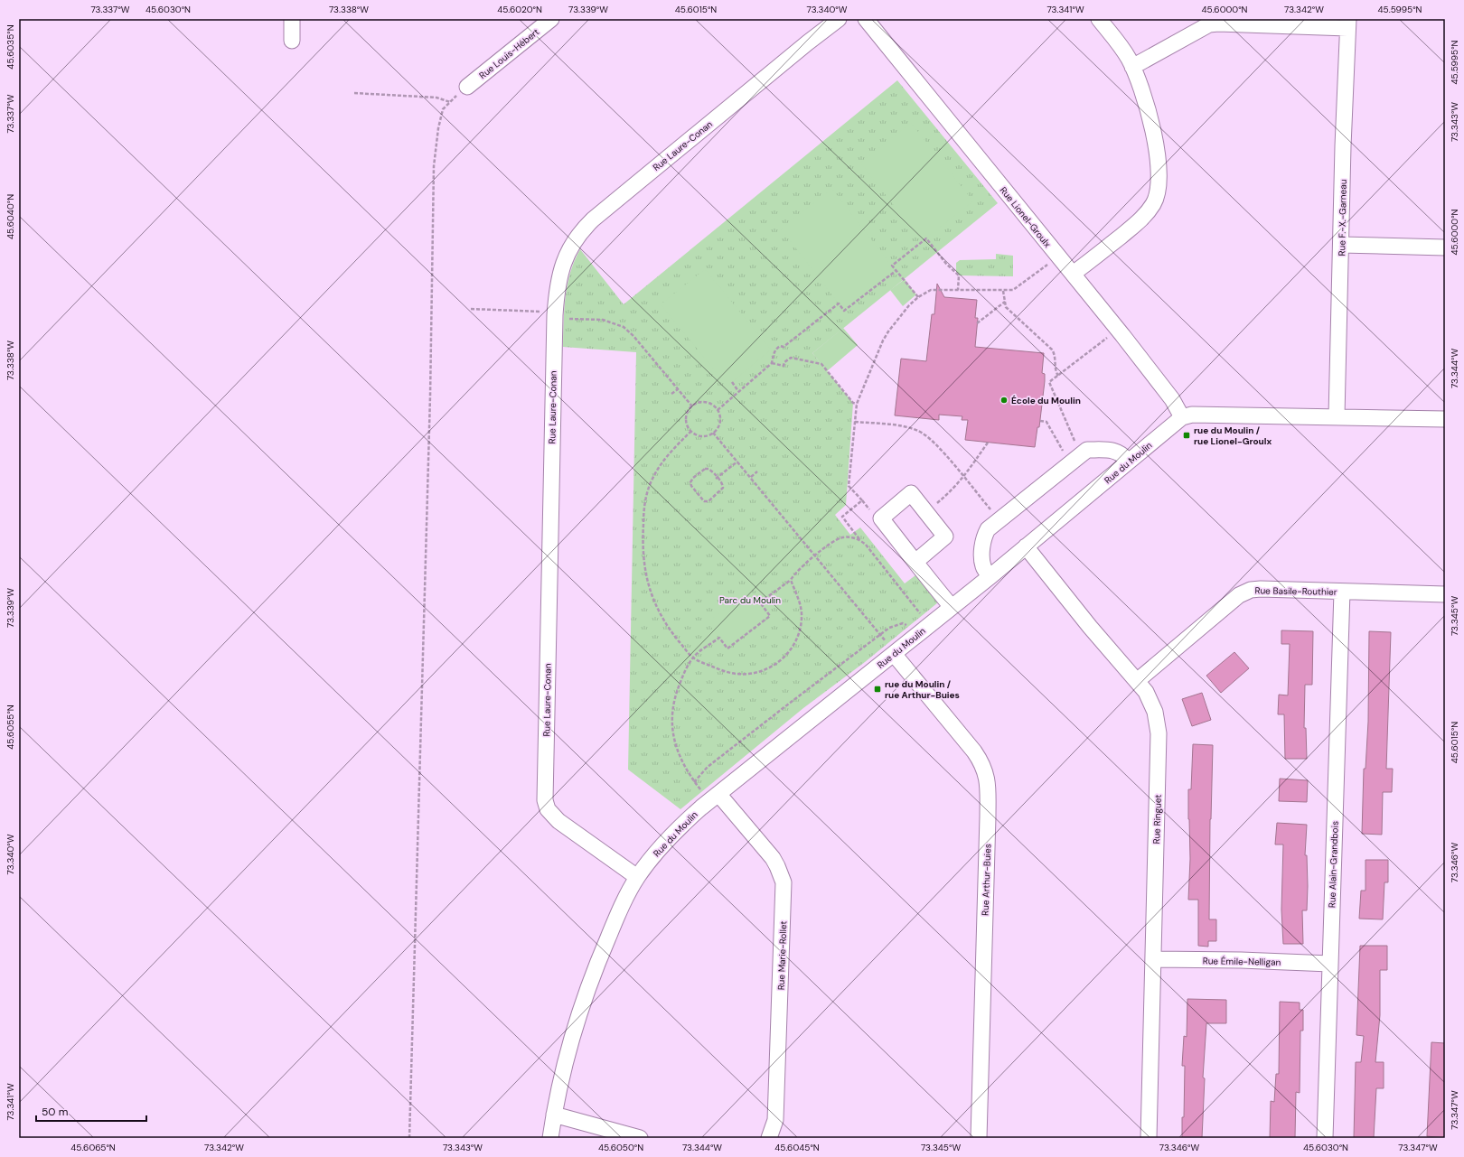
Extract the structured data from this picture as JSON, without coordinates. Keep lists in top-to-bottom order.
{
  "streets": {
    "street": [
      "Rue Louis-Hébert",
      "Rue Laure-Conan",
      "Rue Lionel-Groulx",
      "Rue F.-X.-Garneau",
      "Rue du Moulin",
      "Rue Basile-Routhier",
      "Rue Ringuet",
      "Rue Alain-Grandbois",
      "Rue Arthur-Buies",
      "Rue Marie-Rollet",
      "Rue Émile-Nelligan"
    ]
  },
  "crossings": [
    ["Rue Laure-Conan", "Rue du Moulin"],
    ["Rue Lionel-Groulx", "Rue du Moulin"],
    ["Rue du Moulin", "Rue Ringuet"],
    ["Rue du Moulin", "Rue Arthur-Buies"],
    ["Rue du Moulin", "Rue Marie-Rollet"],
    ["Rue Basile-Routhier", "Rue Ringuet"],
    ["Rue Basile-Routhier", "Rue Alain-Grandbois"],
    ["Rue Ringuet", "Rue Émile-Nelligan"],
    ["Rue Alain-Grandbois", "Rue Émile-Nelligan"]
  ],
  "parks": ["Parc du Moulin"],
  "places": {
    "other": ["École du Moulin"],
    "transit": ["rue du Moulin / rue Lionel-Groulx", "rue du Moulin / rue Arthur-Buies"]
  },
  "scale_bar": "50 m",
  "coordinates": [
    "73.337°W",
    "45.6030°N",
    "73.338°W",
    "45.6020°N",
    "73.339°W",
    "45.6015°N",
    "73.340°W",
    "73.341°W",
    "45.6000°N",
    "73.342°W",
    "45.5995°N",
    "45.6035°N",
    "73.343°W",
    "45.6040°N",
    "73.344°W",
    "73.345°W",
    "45.6055°N",
    "73.346°W",
    "73.347°W",
    "45.6065°N",
    "45.6050°N",
    "45.6045°N"
  ]
}
